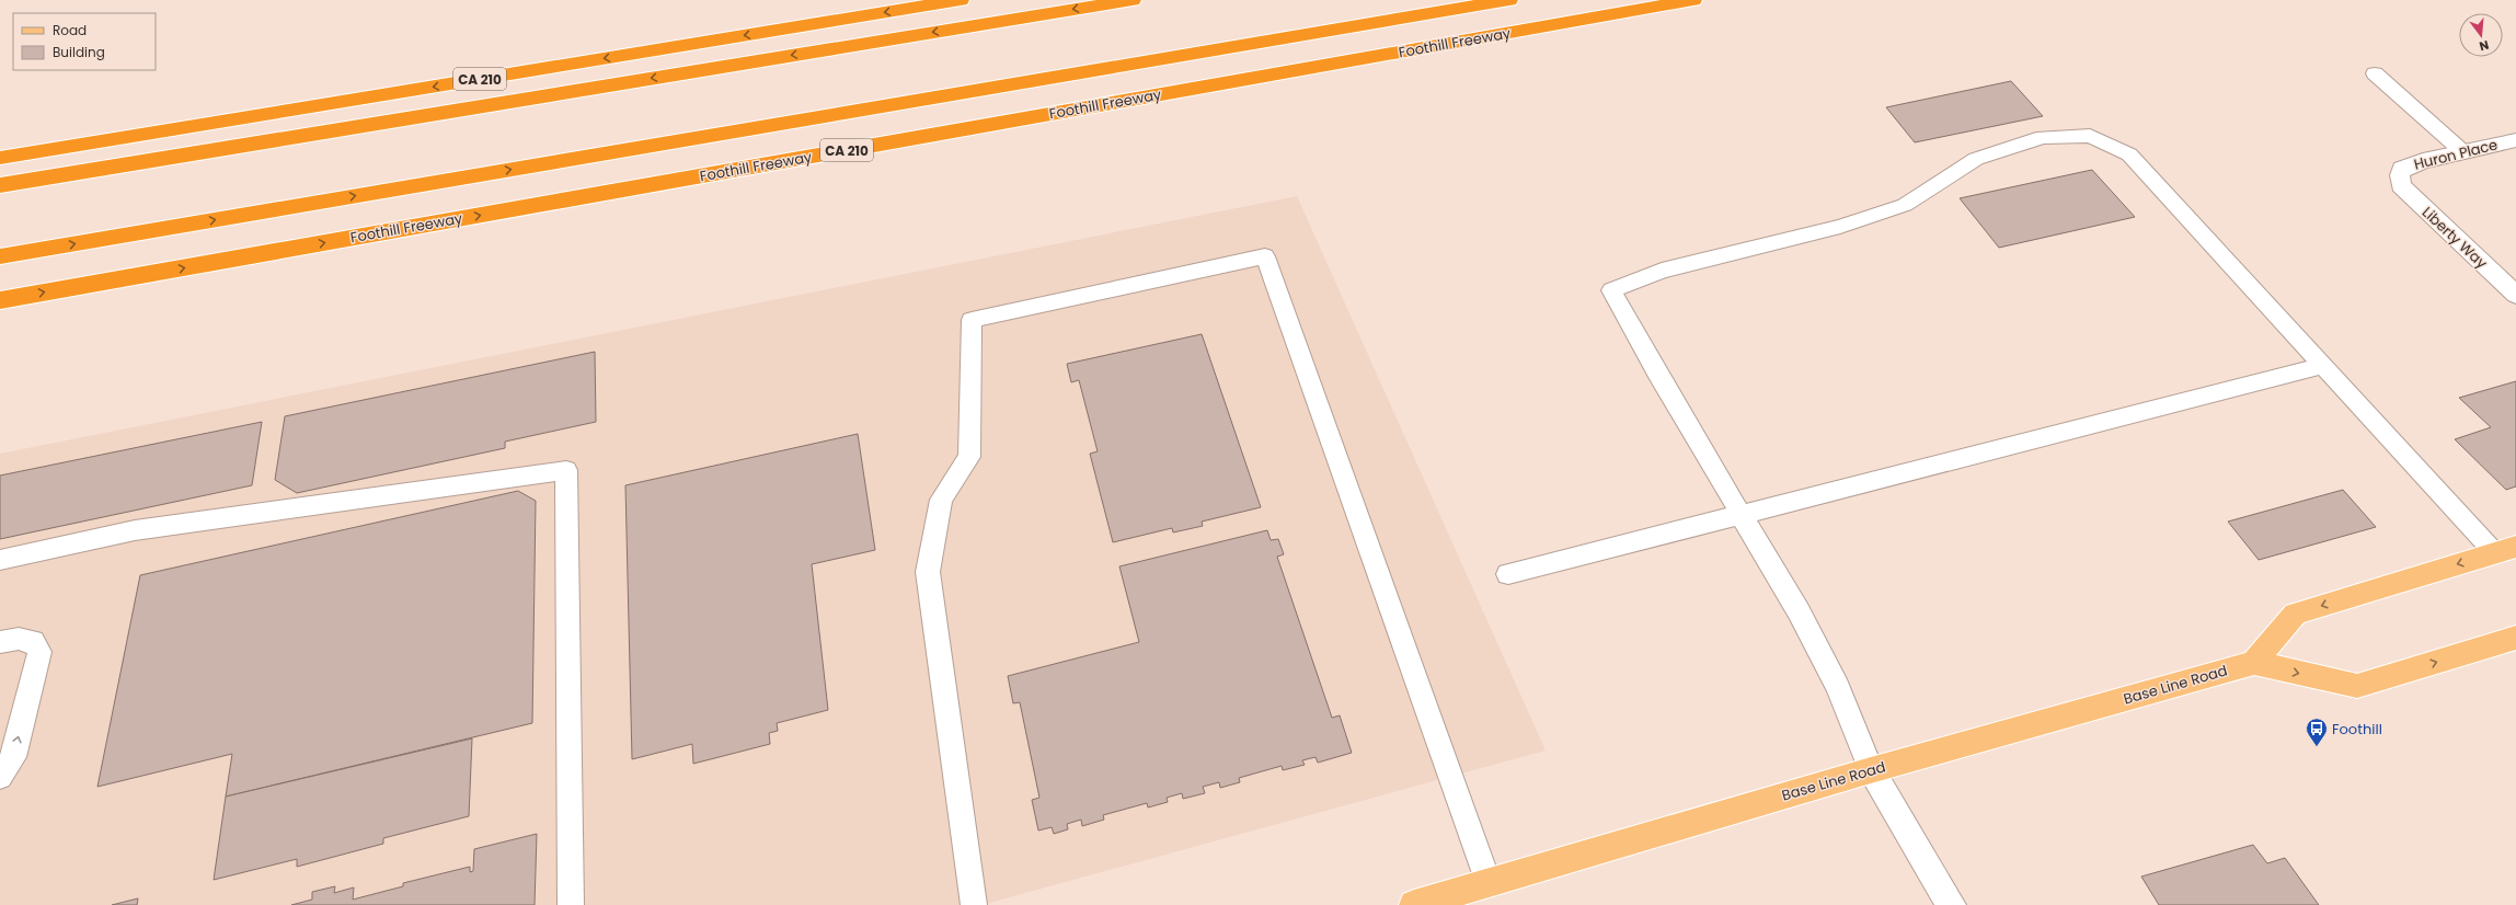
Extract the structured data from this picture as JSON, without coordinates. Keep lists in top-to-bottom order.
{
  "streets": {
    "highway": ["Foothill Freeway", "CA 210"],
    "main road": ["Base Line Road"],
    "street": ["Huron Place", "Liberty Way"]
  },
  "crossings": [
    ["Huron Place", "Liberty Way"]
  ],
  "places": {
    "bus stop": ["Foothill"]
  },
  "legend": ["Road", "Building"],
  "north": "bottom"
}
